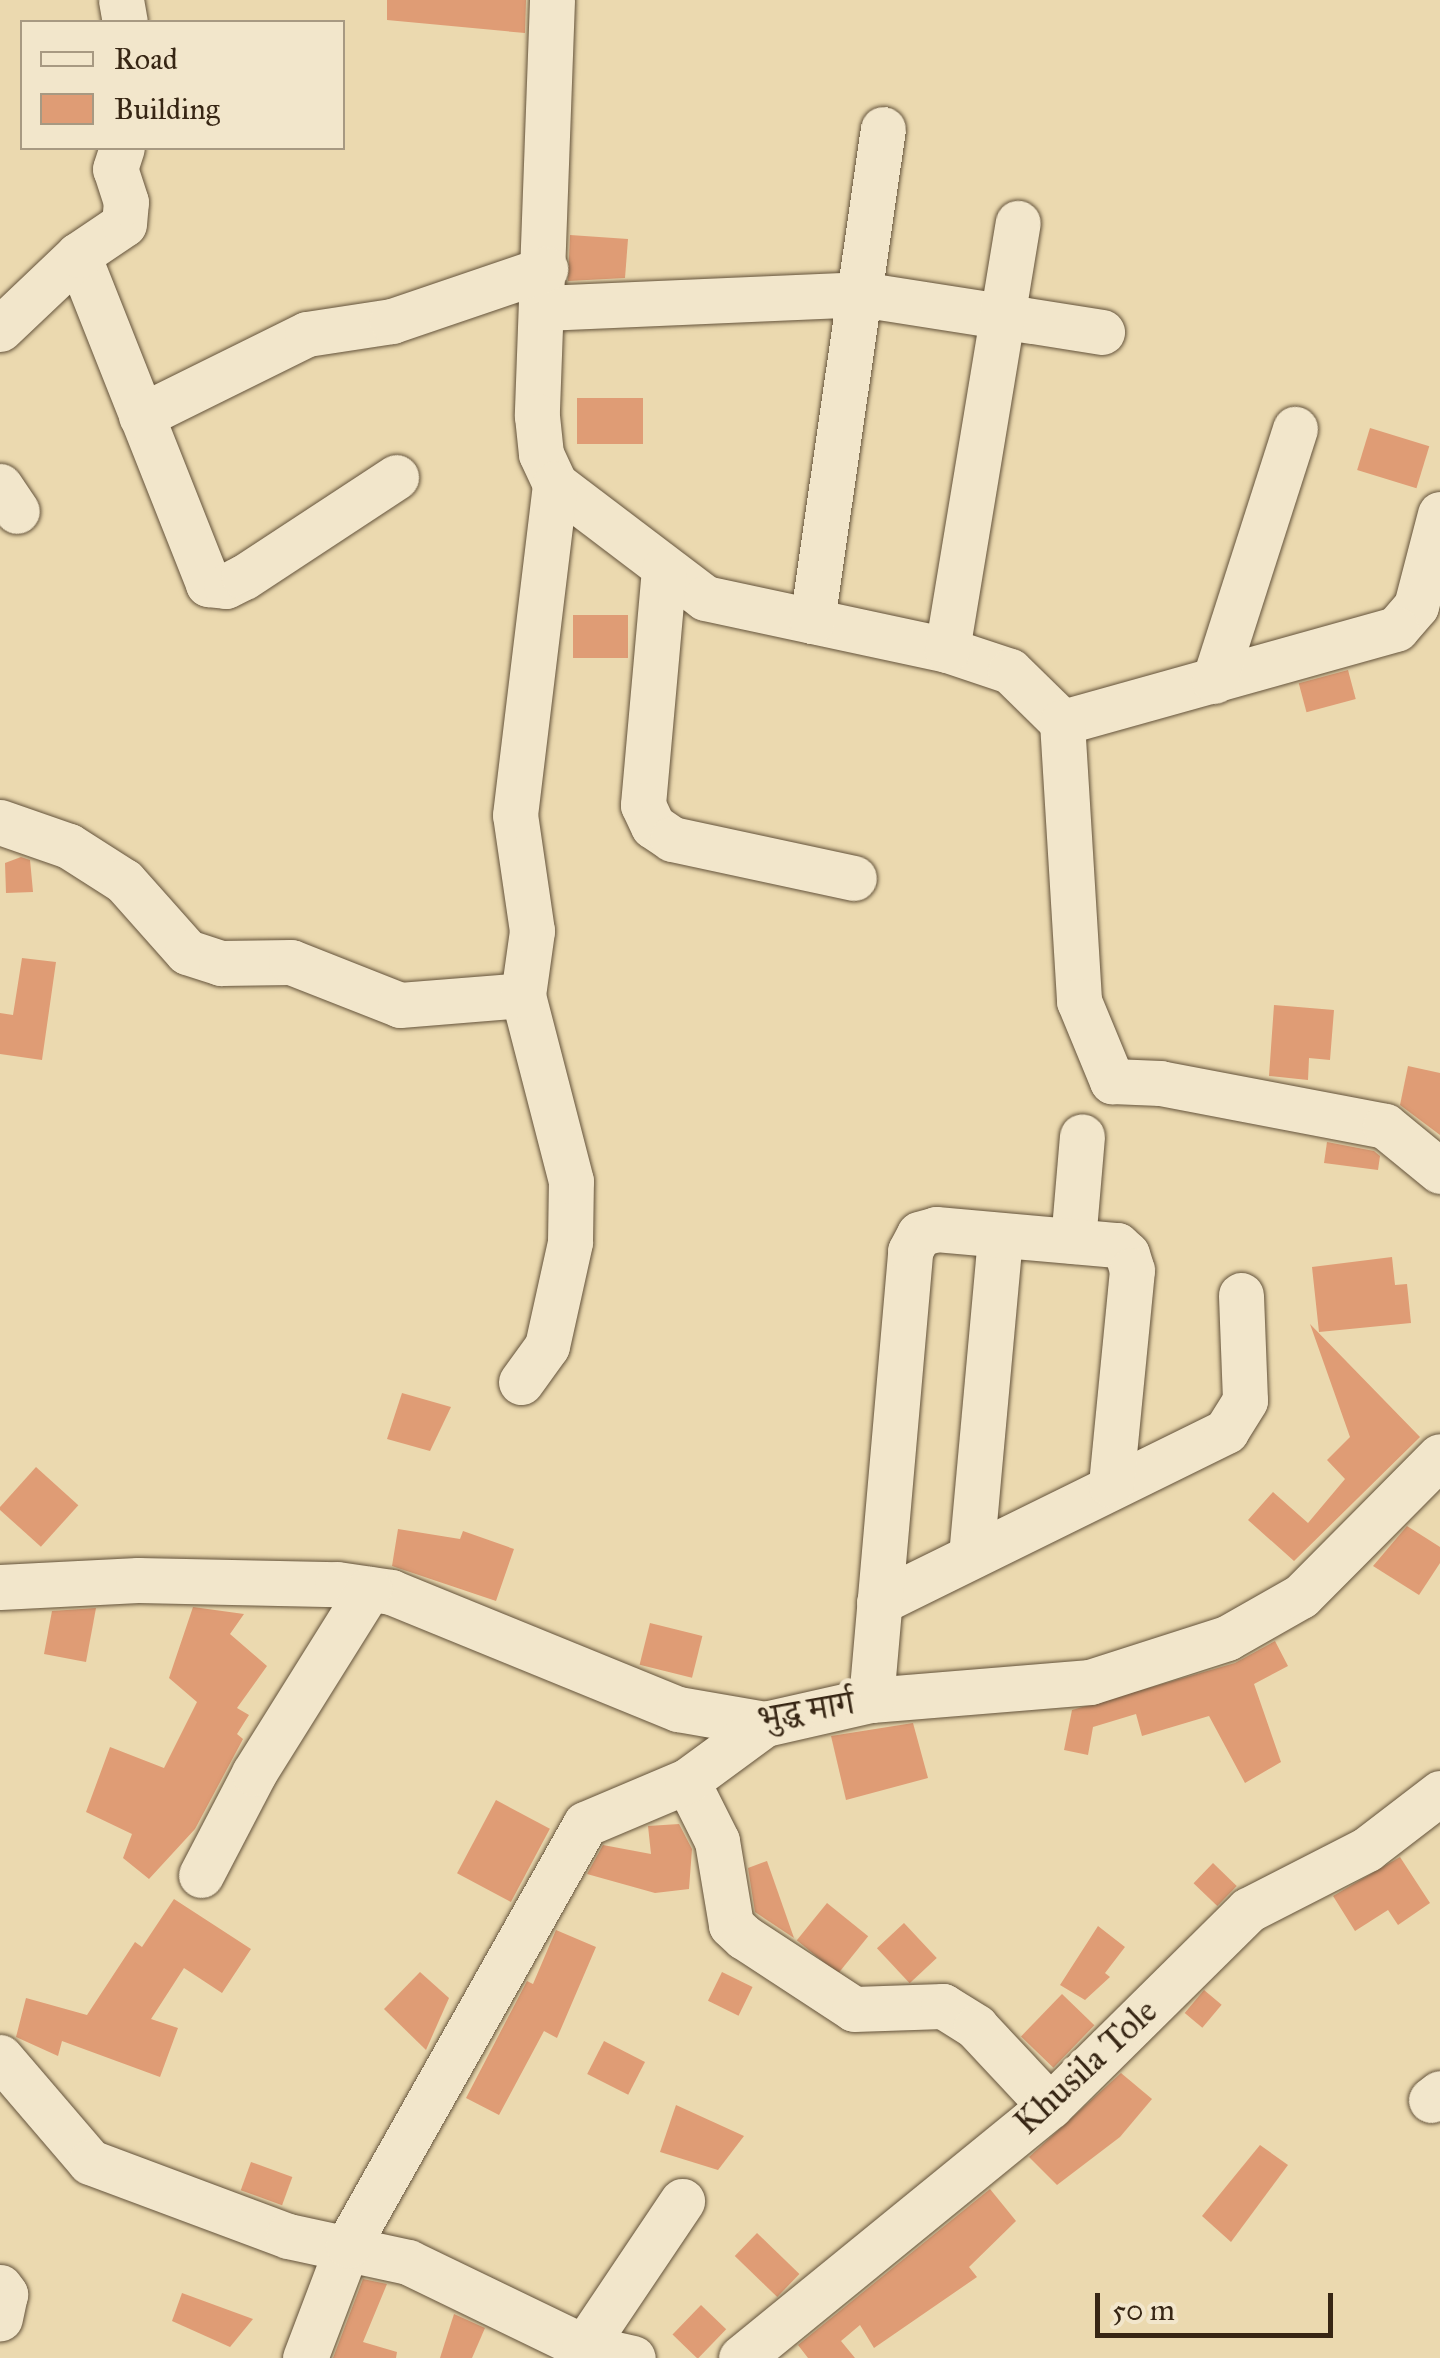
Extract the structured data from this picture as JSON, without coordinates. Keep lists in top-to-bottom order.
{
  "streets": {
    "street": ["भुद्ध मार्ग", "Khusila Tole"]
  },
  "legend": ["Road", "Building"],
  "scale_bar": "50 m"
}
